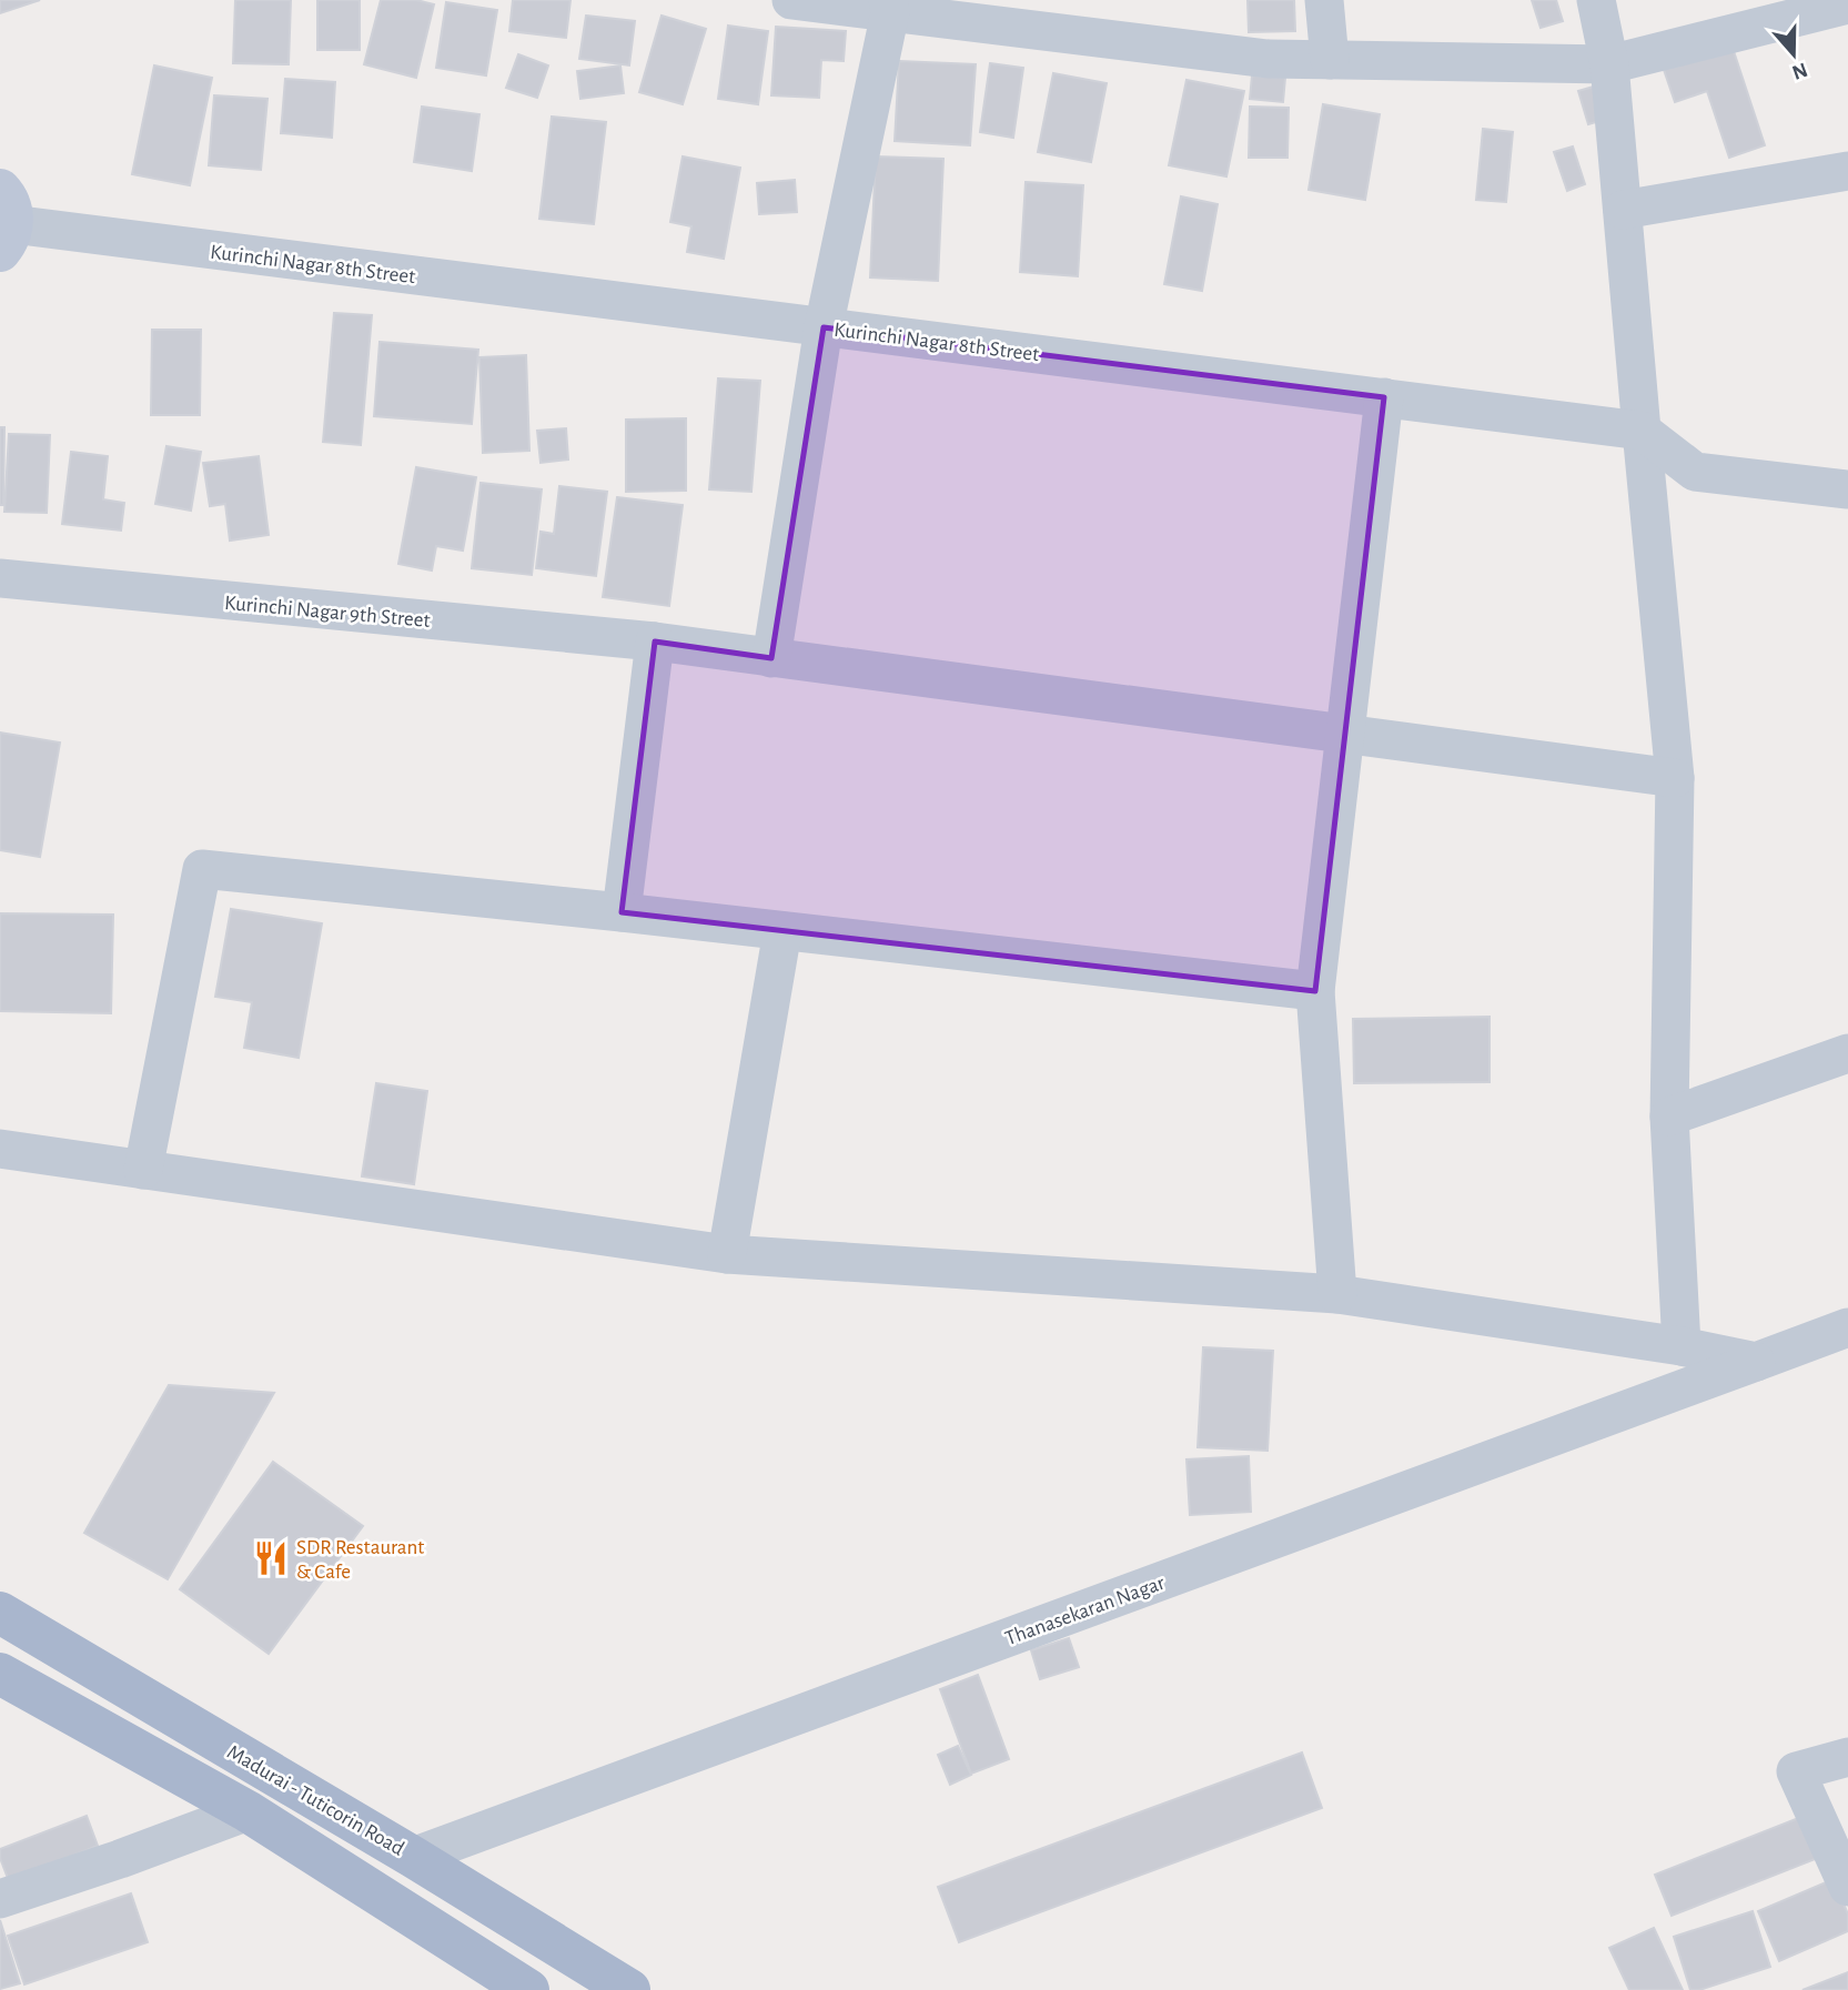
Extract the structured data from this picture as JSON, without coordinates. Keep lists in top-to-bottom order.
{
  "streets": {
    "main road": ["Madurai - Tuticorin Road"],
    "street": ["Kurinchi Nagar 8th Street", "Kurinchi Nagar 9th Street", "Thanasekaran Nagar"]
  },
  "crossings": [
    ["Thanasekaran Nagar", "Madurai - Tuticorin Road"]
  ],
  "places": {
    "restaurant": ["SDR Restaurant & Cafe"]
  },
  "north": "bottom"
}
